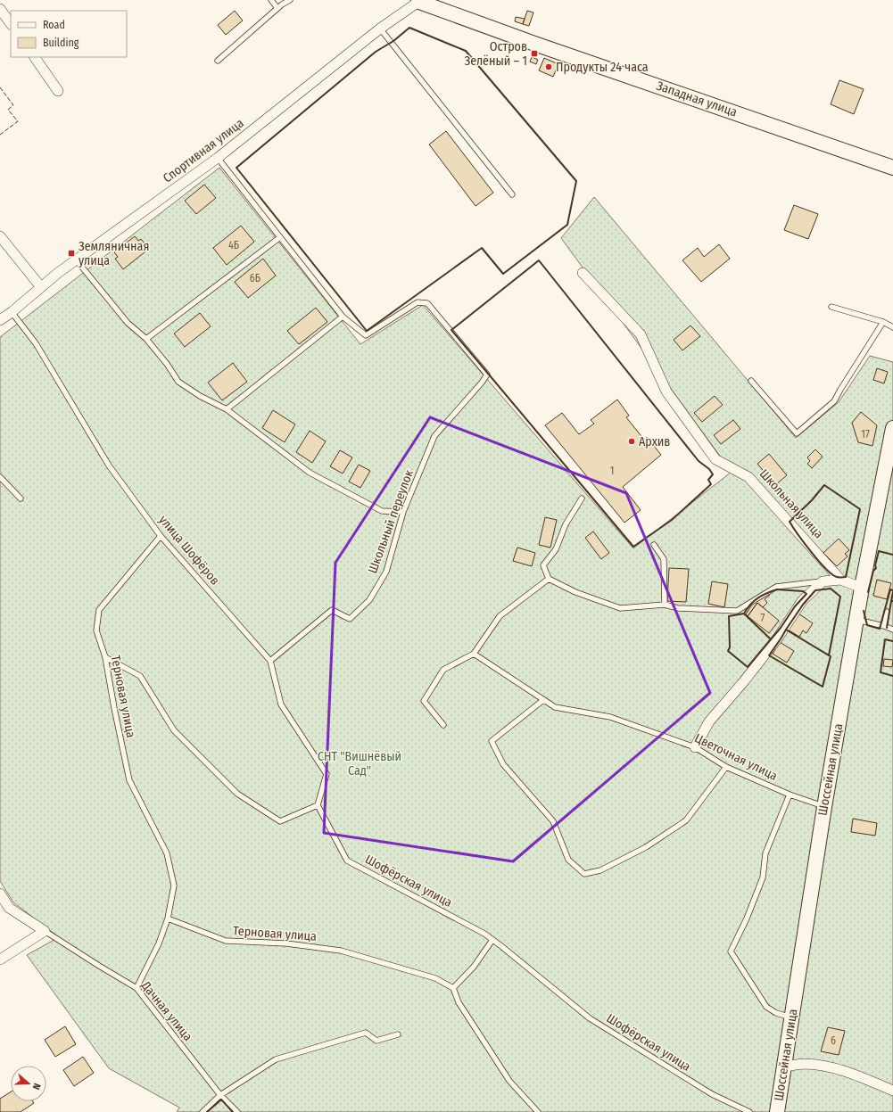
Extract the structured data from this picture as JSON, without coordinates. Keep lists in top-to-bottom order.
{
  "streets": {
    "street": [
      "Западная улица",
      "Спортивная улица",
      "Школьная улица",
      "Шоссейная улица"
    ],
    "lane": [
      "Школьный переулок",
      "улица Шофёров",
      "Терновая улица",
      "Цветочная улица",
      "Шофёрская улица",
      "Дачная улица"
    ]
  },
  "crossings": [
    ["Западная улица", "Спортивная улица"],
    ["Спортивная улица", "улица Шофёров"],
    ["Школьный переулок", "улица Шофёров"],
    ["улица Шофёров", "Терновая улица"],
    ["улица Шофёров", "Шофёрская улица"],
    ["Цветочная улица", "Шоссейная улица"]
  ],
  "parks": ["СНТ \"Вишнёвый Сад\""],
  "places": {
    "transit": ["Остров Зелёный – 1", "Земляничная улица"],
    "other": ["Продукты 24 часа", "Архив"]
  },
  "house_numbers": [
    "4Б",
    "6Б",
    "17",
    "1",
    "7",
    "6"
  ],
  "legend": ["Road", "Building"],
  "north": "right"
}
